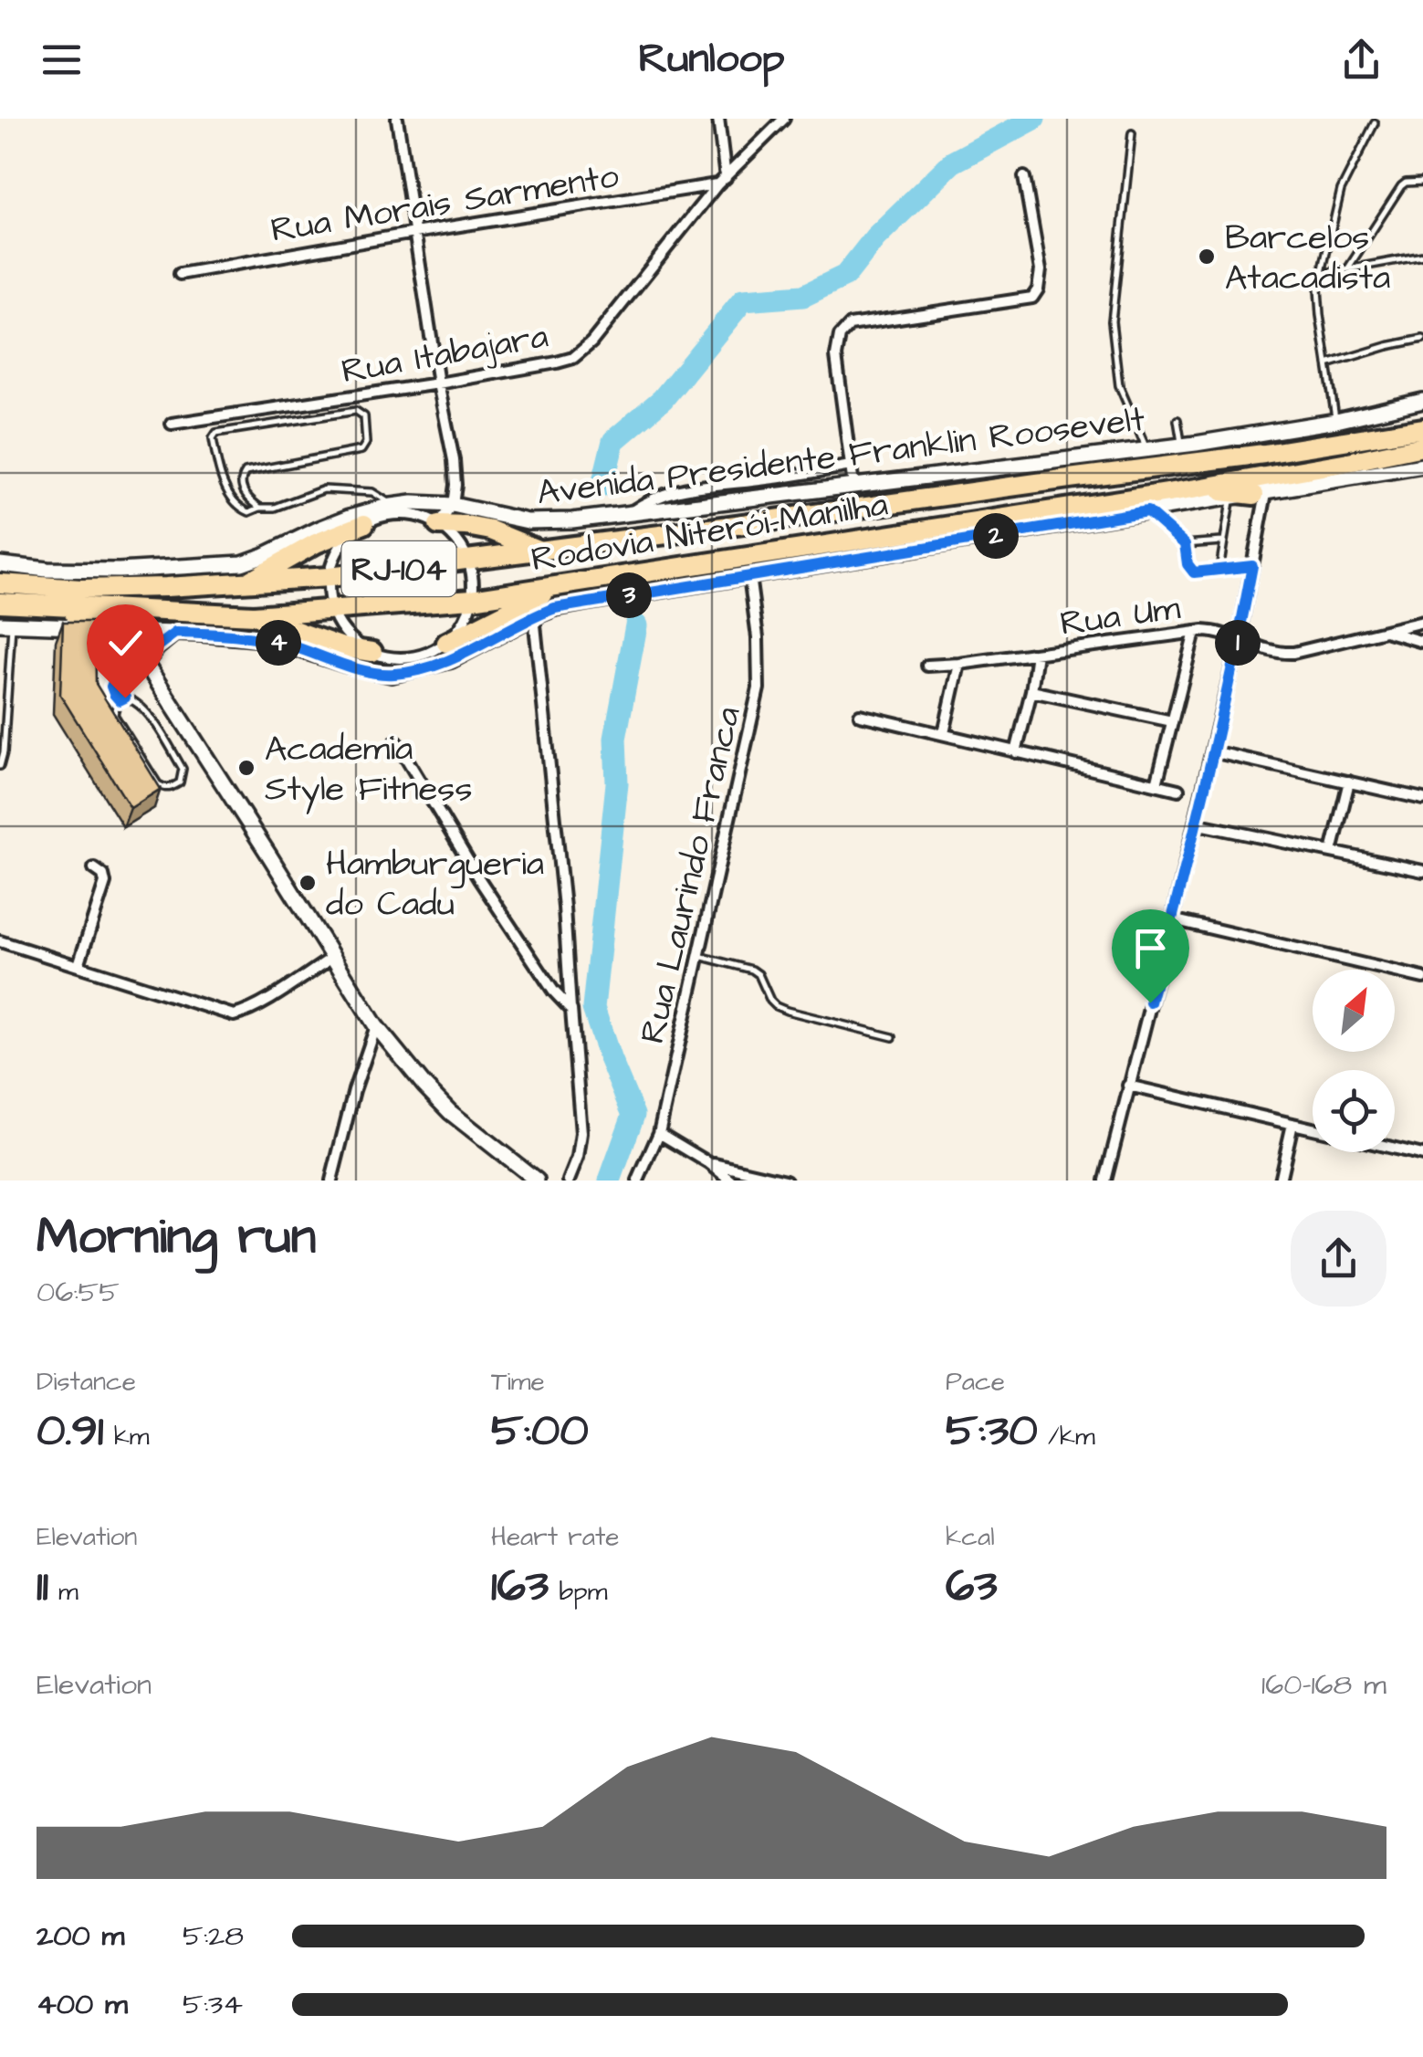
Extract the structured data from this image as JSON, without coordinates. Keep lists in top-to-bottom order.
{
  "streets": {
    "highway": ["Rodovia Niterói-Manilha", "RJ-104"],
    "street": [
      "Rua Morais Sarmento",
      "Rua Itabajara",
      "Avenida Presidente Franklin Roosevelt",
      "Rua Um",
      "Rua Laurindo Franca"
    ]
  },
  "crossings": [
    ["Rua Morais Sarmento", "Rua Itabajara"],
    ["Avenida Presidente Franklin Roosevelt", "Rodovia Niterói-Manilha"]
  ],
  "places": ["Barcelos Atacadista", "Academia Style Fitness", "Hamburgueria do Cadu"],
  "north": "top right",
  "page": {
    "header": "Runloop",
    "pins": [
      "2",
      "3",
      "1",
      "4"
    ],
    "heading": ["Morning run", "06:55"],
    "stats": [
      ["Distance", "0.91 km"],
      ["Time", "5:00"],
      ["Pace", "5:30 /km"],
      ["Elevation", "11 m"],
      ["Heart rate", "163 bpm"],
      ["kcal", "63"]
    ],
    "chart": ["Elevation", "160–168 m"],
    "list": [
      {
        "name": "200 m",
        "note": "5:28"
      },
      {
        "name": "400 m",
        "note": "5:34"
      }
    ]
  }
}
